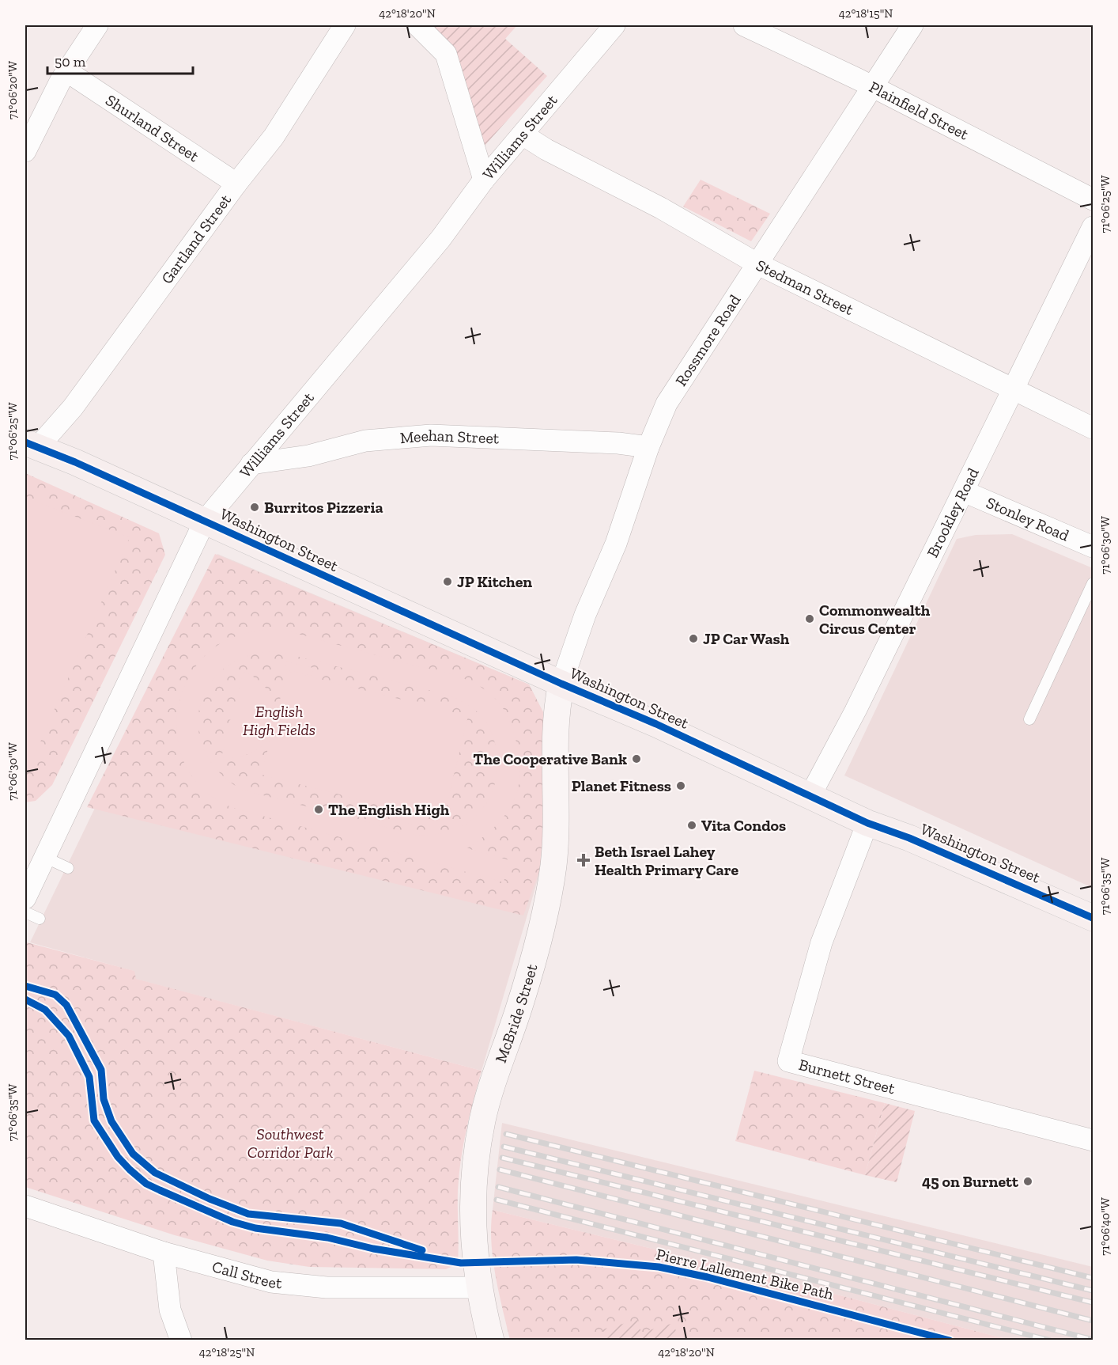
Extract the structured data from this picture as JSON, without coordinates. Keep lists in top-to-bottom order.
{
  "streets": {
    "main road": ["Washington Street"],
    "street": [
      "Plainfield Street",
      "Shurland Street",
      "Williams Street",
      "Gartland Street",
      "Stedman Street",
      "Rossmore Road",
      "Meehan Street",
      "Brookley Road",
      "Stonley Road",
      "McBride Street",
      "Burnett Street",
      "Call Street"
    ],
    "cycle path": ["Pierre Lallement Bike Path"]
  },
  "crossings": [
    ["Plainfield Street", "Rossmore Road"],
    ["Shurland Street", "Gartland Street"],
    ["Williams Street", "Stedman Street"],
    ["Williams Street", "Meehan Street"],
    ["Williams Street", "Washington Street"],
    ["Gartland Street", "Washington Street"],
    ["Stedman Street", "Rossmore Road"],
    ["Stedman Street", "Brookley Road"],
    ["Rossmore Road", "Meehan Street"],
    ["Rossmore Road", "Washington Street"],
    ["Rossmore Road", "McBride Street"],
    ["Brookley Road", "Stonley Road"],
    ["Brookley Road", "Washington Street"],
    ["Washington Street", "McBride Street"],
    ["Washington Street", "Burnett Street"],
    ["McBride Street", "Call Street"]
  ],
  "parks": ["English High Fields", "Southwest Corridor Park"],
  "places": {
    "other": [
      "Burritos Pizzeria",
      "JP Kitchen",
      "Commonwealth Circus Center",
      "JP Car Wash",
      "The Cooperative Bank",
      "Planet Fitness",
      "The English High",
      "Vita Condos",
      "45 on Burnett"
    ],
    "health": ["Beth Israel Lahey Health Primary Care"]
  },
  "scale_bar": "50 m",
  "coordinates": [
    "42°18'20\"N",
    "42°18'15\"N",
    "71°06'20\"W",
    "71°06'25\"W",
    "71°06'30\"W",
    "71°06'35\"W",
    "71°06'40\"W",
    "42°18'25\"N"
  ]
}
